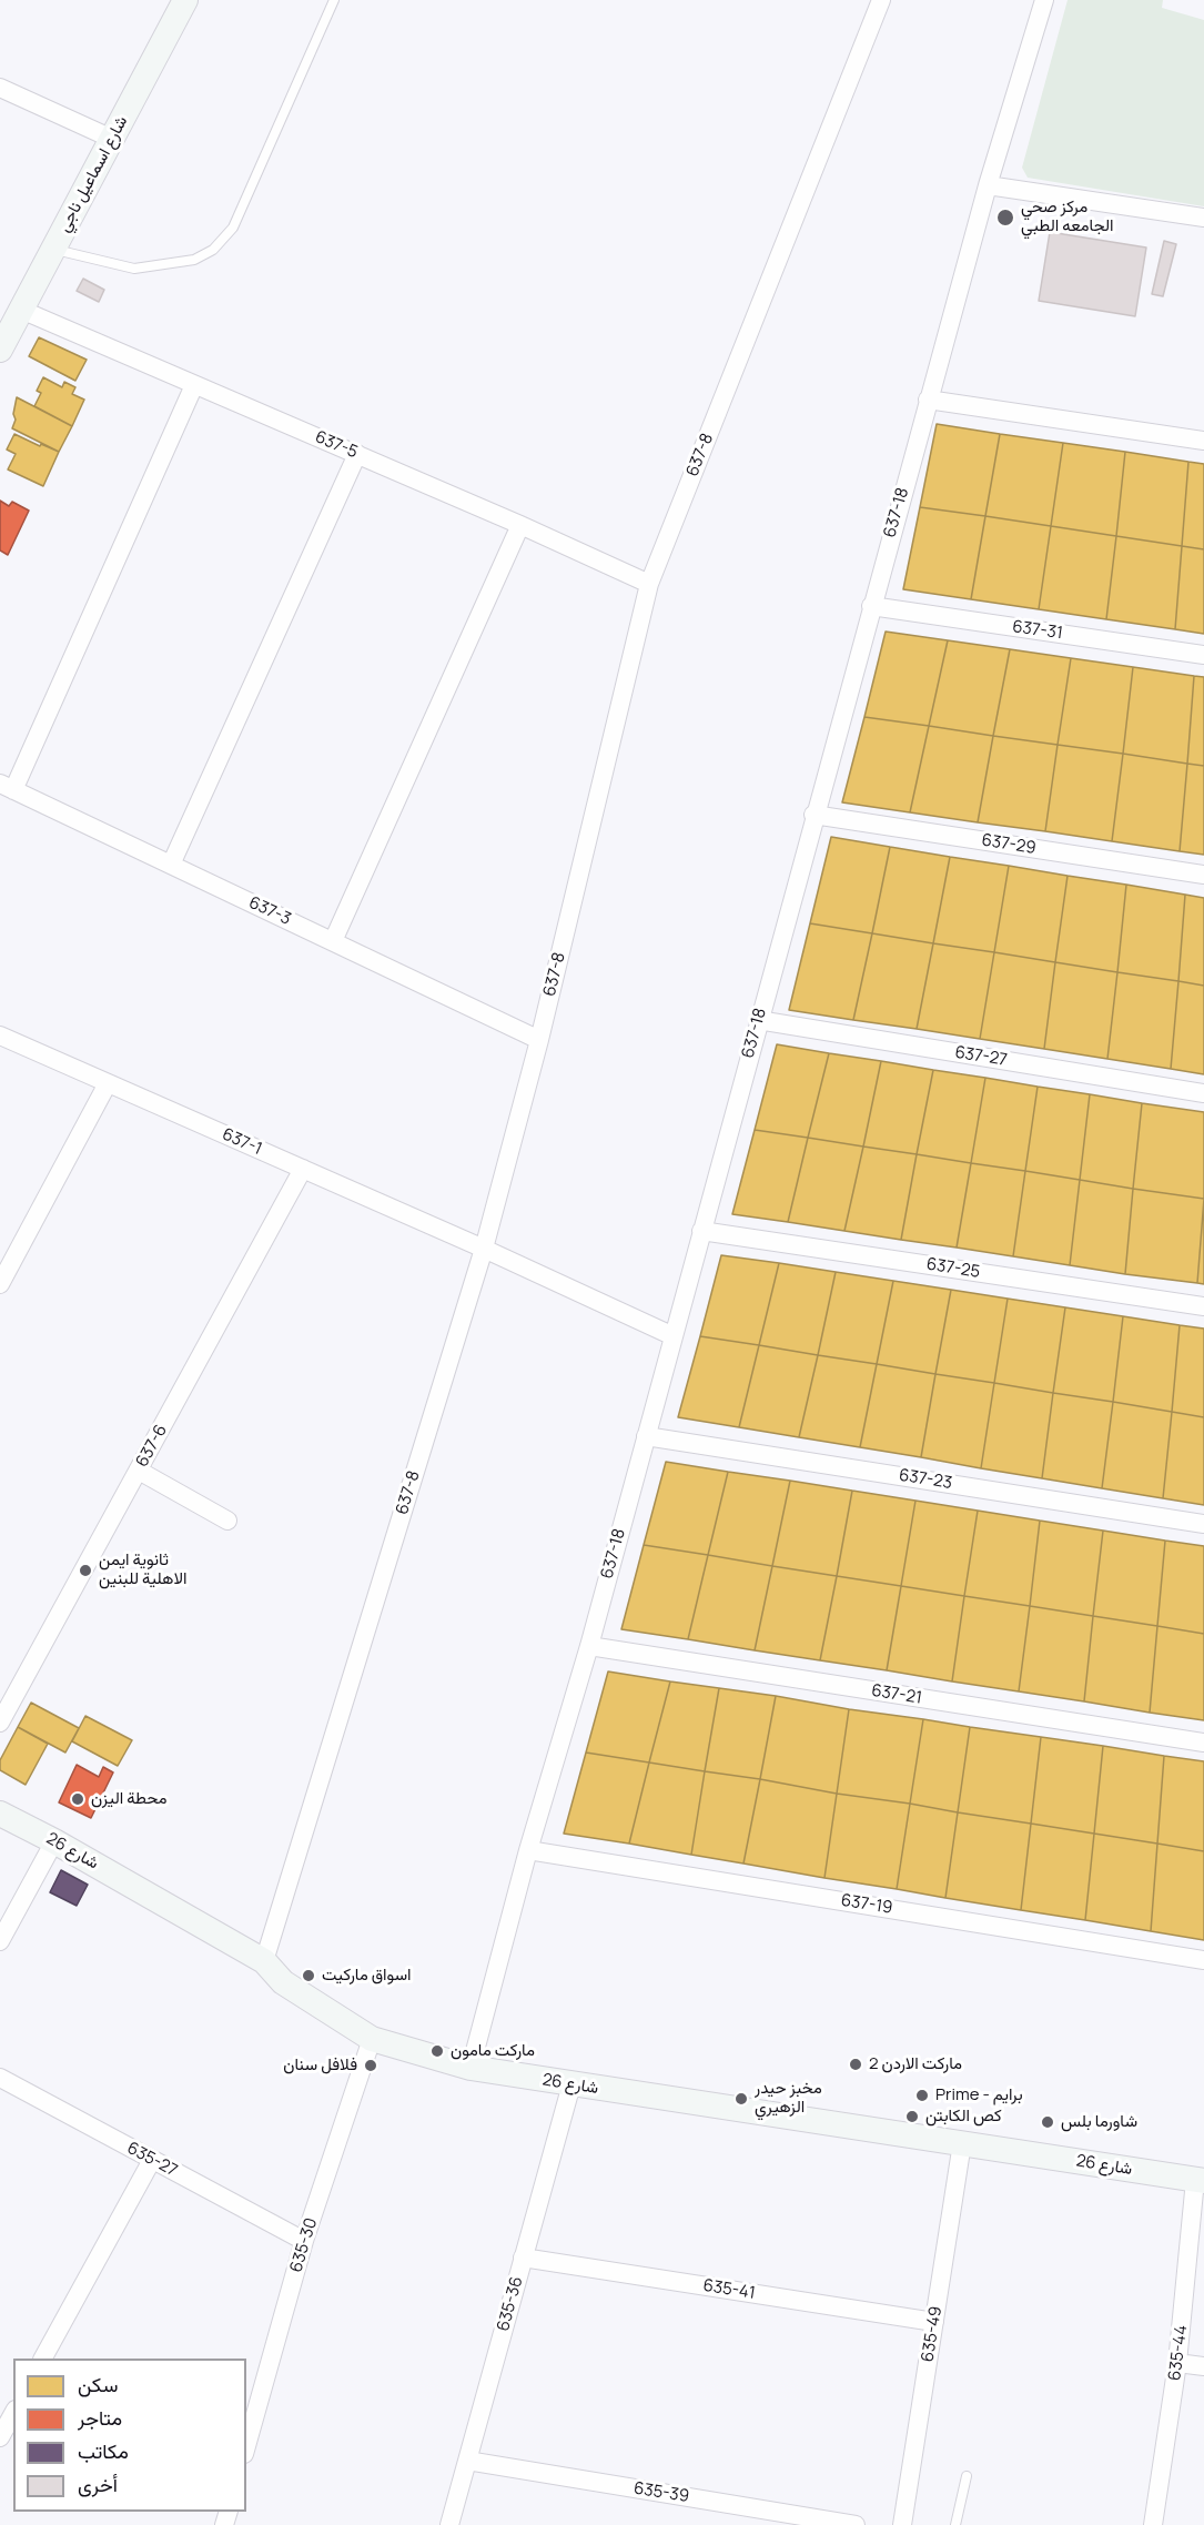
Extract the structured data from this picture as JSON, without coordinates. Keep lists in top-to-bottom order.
{
  "streets": {
    "street": [
      "شارع اسماعيل ناجي",
      "637-5",
      "637-8",
      "637-18",
      "637-31",
      "637-29",
      "637-3",
      "637-27",
      "637-1",
      "637-25",
      "637-6",
      "637-23",
      "637-21",
      "شارع 26",
      "637-19",
      "635-27",
      "635-30",
      "635-41",
      "635-36",
      "635-49",
      "635-44",
      "635-39"
    ]
  },
  "crossings": [
    ["شارع اسماعيل ناجي", "637-5"],
    ["637-5", "637-8"],
    ["637-8", "637-3"],
    ["637-8", "637-1"],
    ["637-8", "شارع 26"],
    ["637-18", "637-31"],
    ["637-18", "637-29"],
    ["637-18", "637-27"],
    ["637-18", "637-1"],
    ["637-18", "637-25"],
    ["637-18", "637-23"],
    ["637-18", "637-21"],
    ["637-18", "شارع 26"],
    ["637-18", "637-19"],
    ["637-1", "637-6"],
    ["شارع 26", "635-30"],
    ["شارع 26", "635-36"],
    ["شارع 26", "635-49"],
    ["شارع 26", "635-44"],
    ["635-27", "635-30"],
    ["635-41", "635-36"],
    ["635-41", "635-49"],
    ["635-36", "635-39"]
  ],
  "places": [
    "مركز صحي الجامعه الطبي",
    "ثانوية ايمن الاهلية للبنين",
    "محطة اليزن",
    "اسواق ماركيت",
    "ماركت مامون",
    "ماركت الاردن 2",
    "فلافل سنان",
    "Prime - برايم",
    "مخبز حيدر الزهيري",
    "كص الكابتن",
    "شاورما بلس"
  ],
  "legend": [
    "سكن",
    "متاجر",
    "مكاتب",
    "أخرى"
  ]
}
